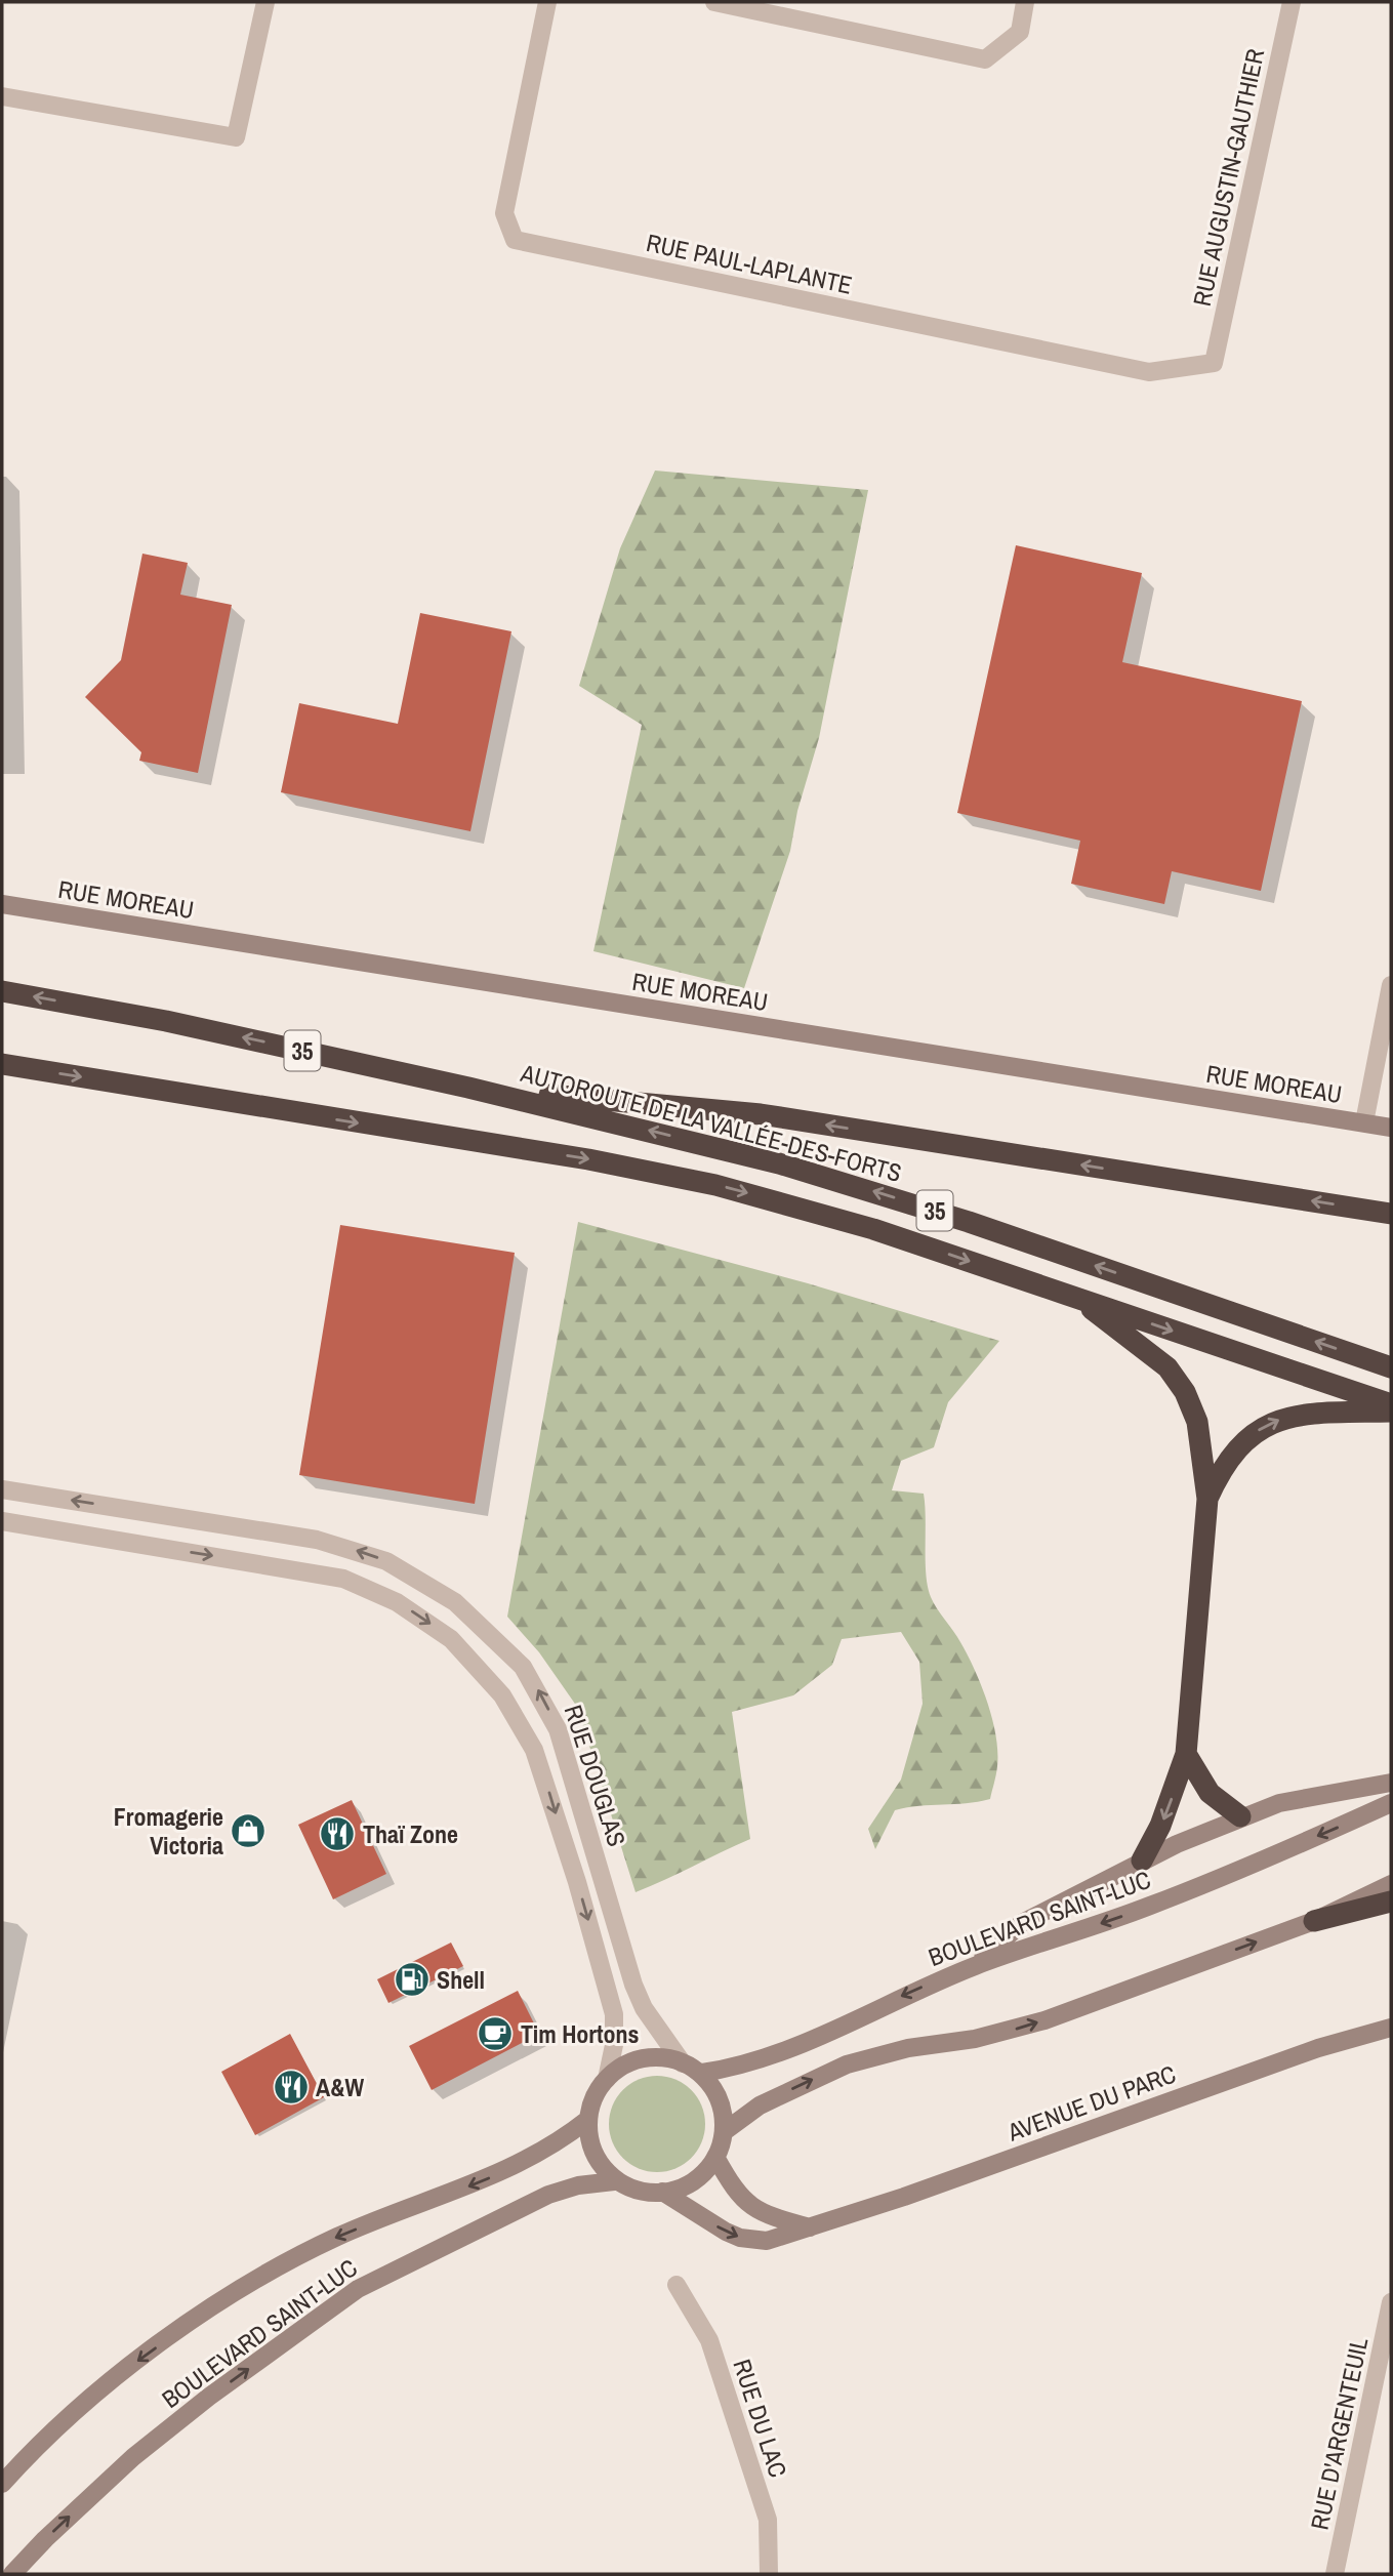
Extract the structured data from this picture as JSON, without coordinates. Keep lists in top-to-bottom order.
{
  "streets": {
    "highway": ["35", "AUTOROUTE DE LA VALLÉE-DES-FORTS"],
    "street": [
      "RUE AUGUSTIN-GAUTHIER",
      "RUE PAUL-LAPLANTE",
      "RUE MOREAU",
      "RUE DOUGLAS",
      "BOULEVARD SAINT-LUC",
      "AVENUE DU PARC",
      "RUE DU LAC",
      "RUE D'ARGENTEUIL"
    ]
  },
  "crossings": [
    ["RUE AUGUSTIN-GAUTHIER", "RUE PAUL-LAPLANTE"],
    ["RUE DOUGLAS", "BOULEVARD SAINT-LUC"],
    ["RUE DOUGLAS", "AVENUE DU PARC"],
    ["BOULEVARD SAINT-LUC", "AVENUE DU PARC"]
  ],
  "places": {
    "shop": ["Fromagerie Victoria"],
    "restaurant": ["Thaï Zone", "A&W"],
    "fuel station": ["Shell"],
    "cafe": ["Tim Hortons"]
  }
}
